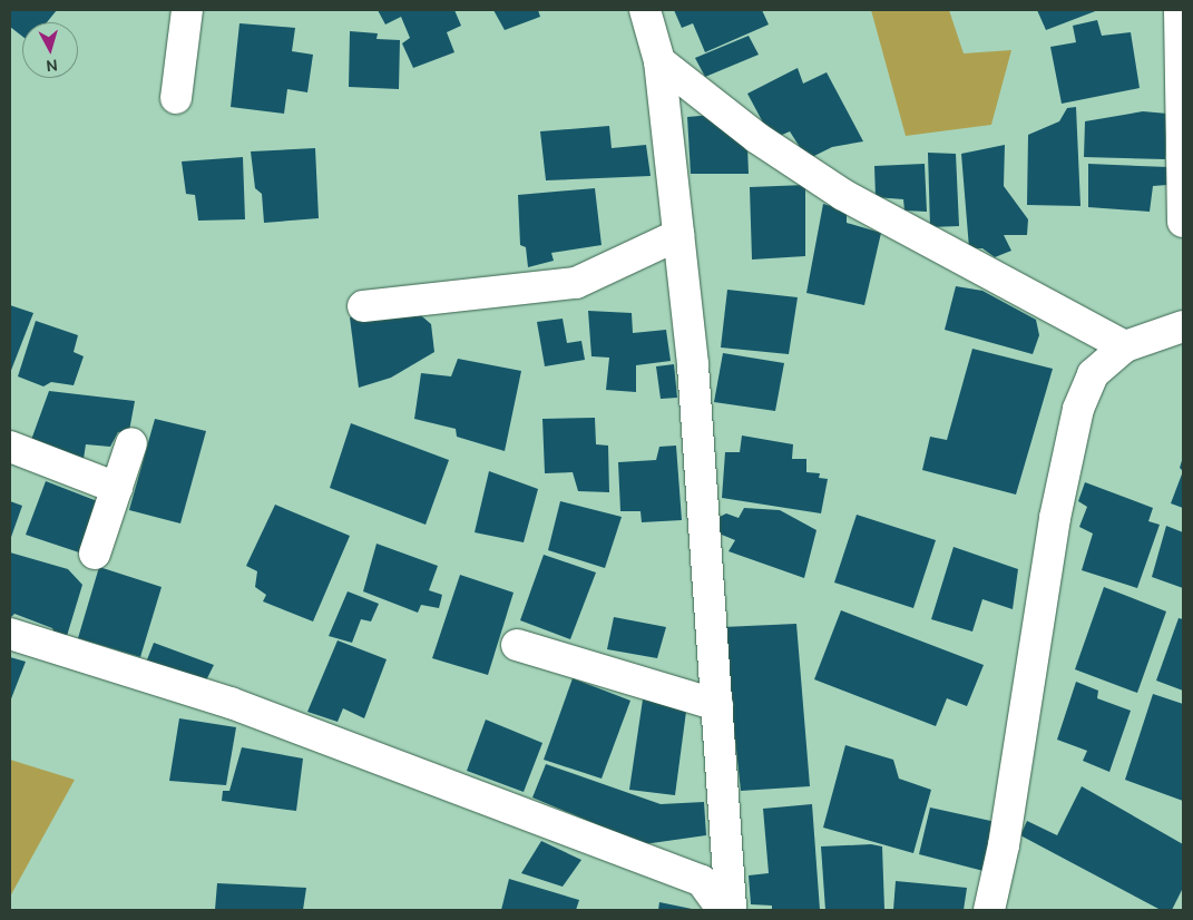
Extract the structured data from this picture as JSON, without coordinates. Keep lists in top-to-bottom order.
{
  "north": "bottom"
}
